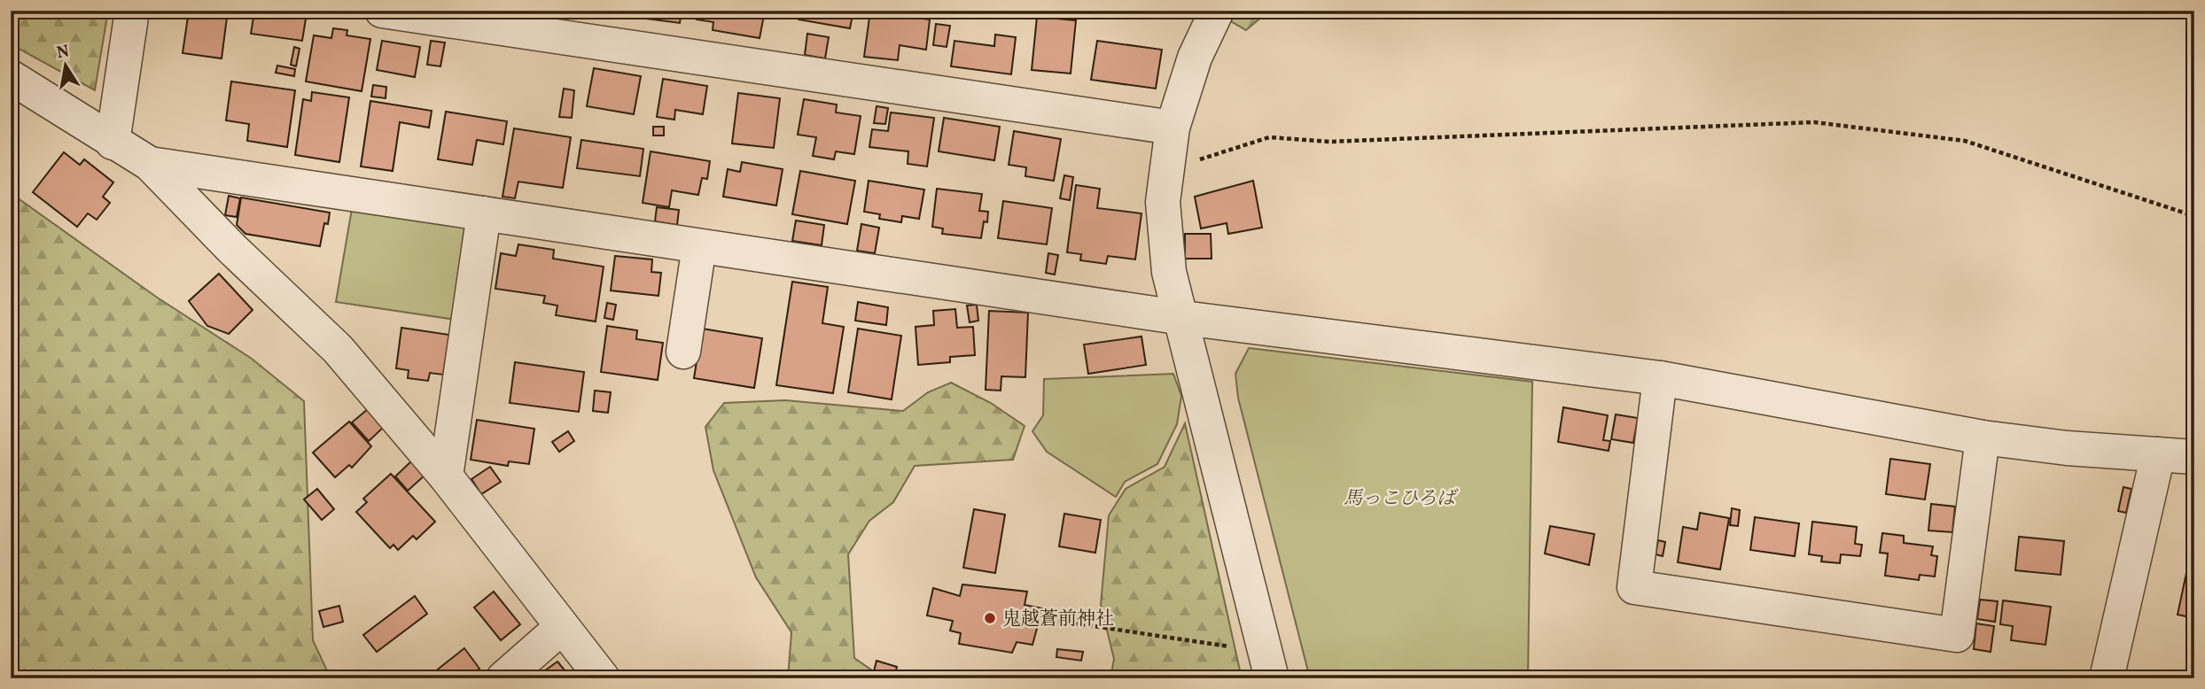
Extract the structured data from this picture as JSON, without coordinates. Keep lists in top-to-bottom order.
{
  "parks": ["馬っこひろば"],
  "places": ["鬼越蒼前神社"],
  "north": "top"
}
